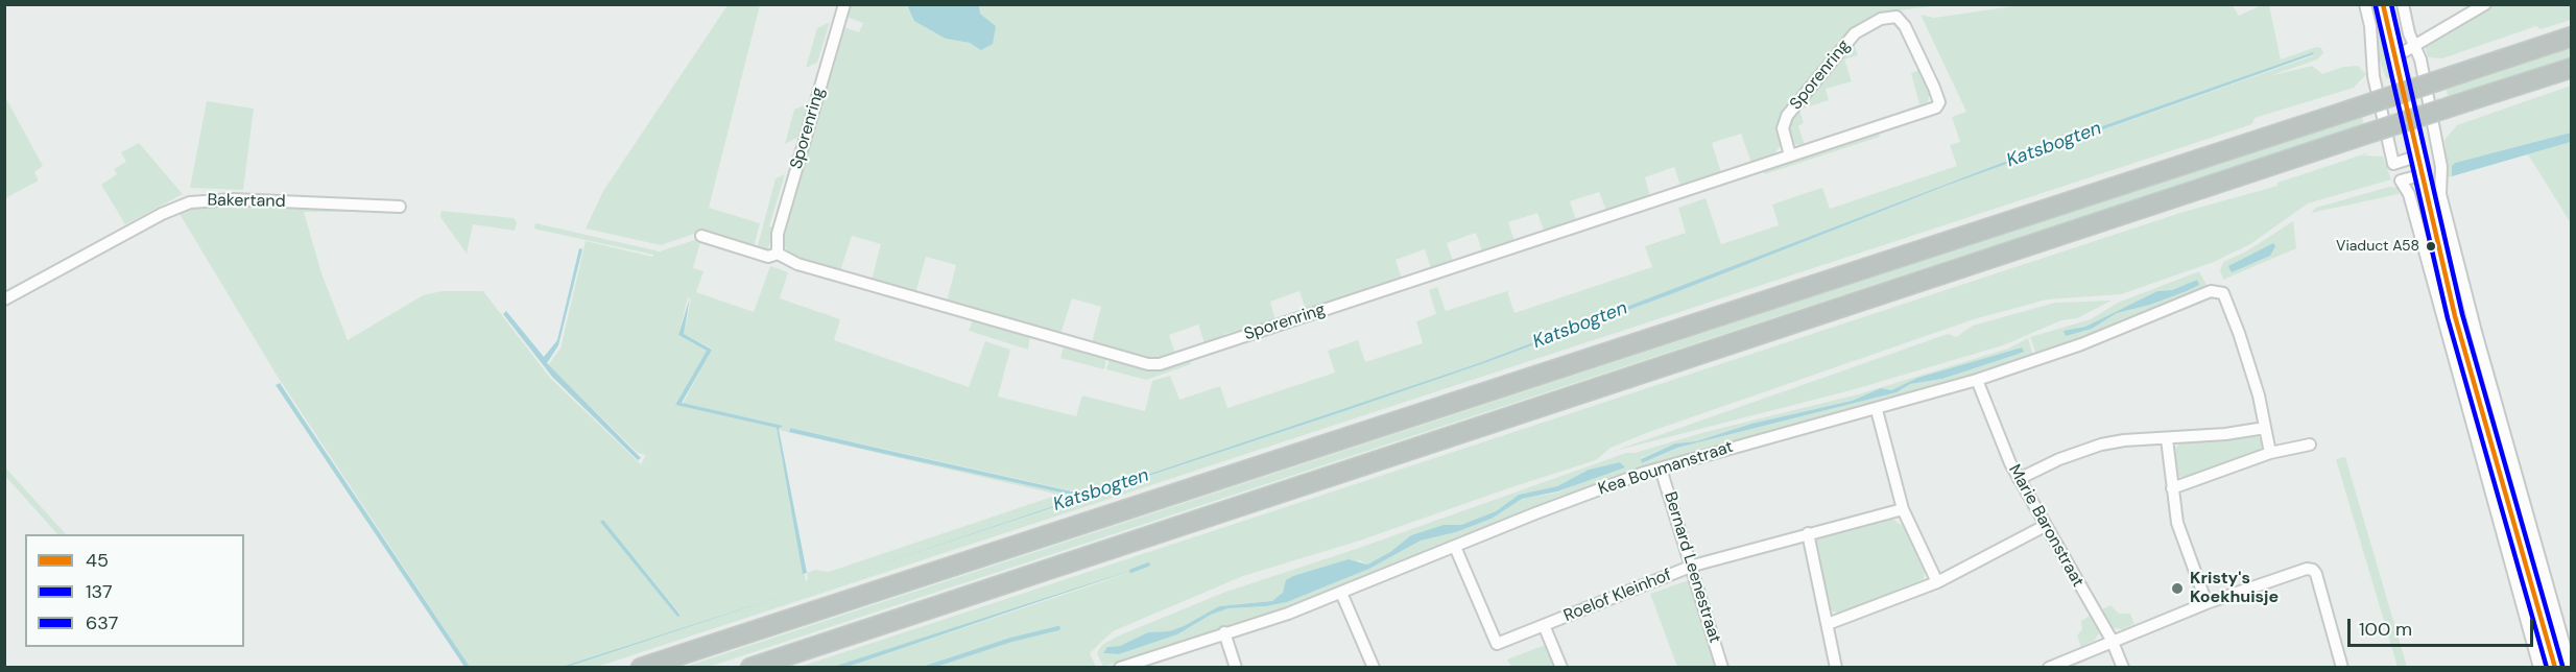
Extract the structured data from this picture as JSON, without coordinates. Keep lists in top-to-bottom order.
{
  "streets": {
    "street": [
      "Sporenring",
      "Bakertand",
      "Kea Boumanstraat",
      "Marie Baronstraat",
      "Bernard Leenestraat",
      "Roelof Kleinhof"
    ]
  },
  "crossings": [
    ["Kea Boumanstraat", "Marie Baronstraat"],
    ["Kea Boumanstraat", "Bernard Leenestraat"],
    ["Kea Boumanstraat", "Roelof Kleinhof"],
    ["Bernard Leenestraat", "Roelof Kleinhof"]
  ],
  "water": ["Katsbogten"],
  "places": ["Viaduct A58", "Kristy's Koekhuisje"],
  "lines": ["transit line 45", "transit line 637", "transit line 137"],
  "legend": ["45", "137", "637"],
  "scale_bar": "100 m"
}
